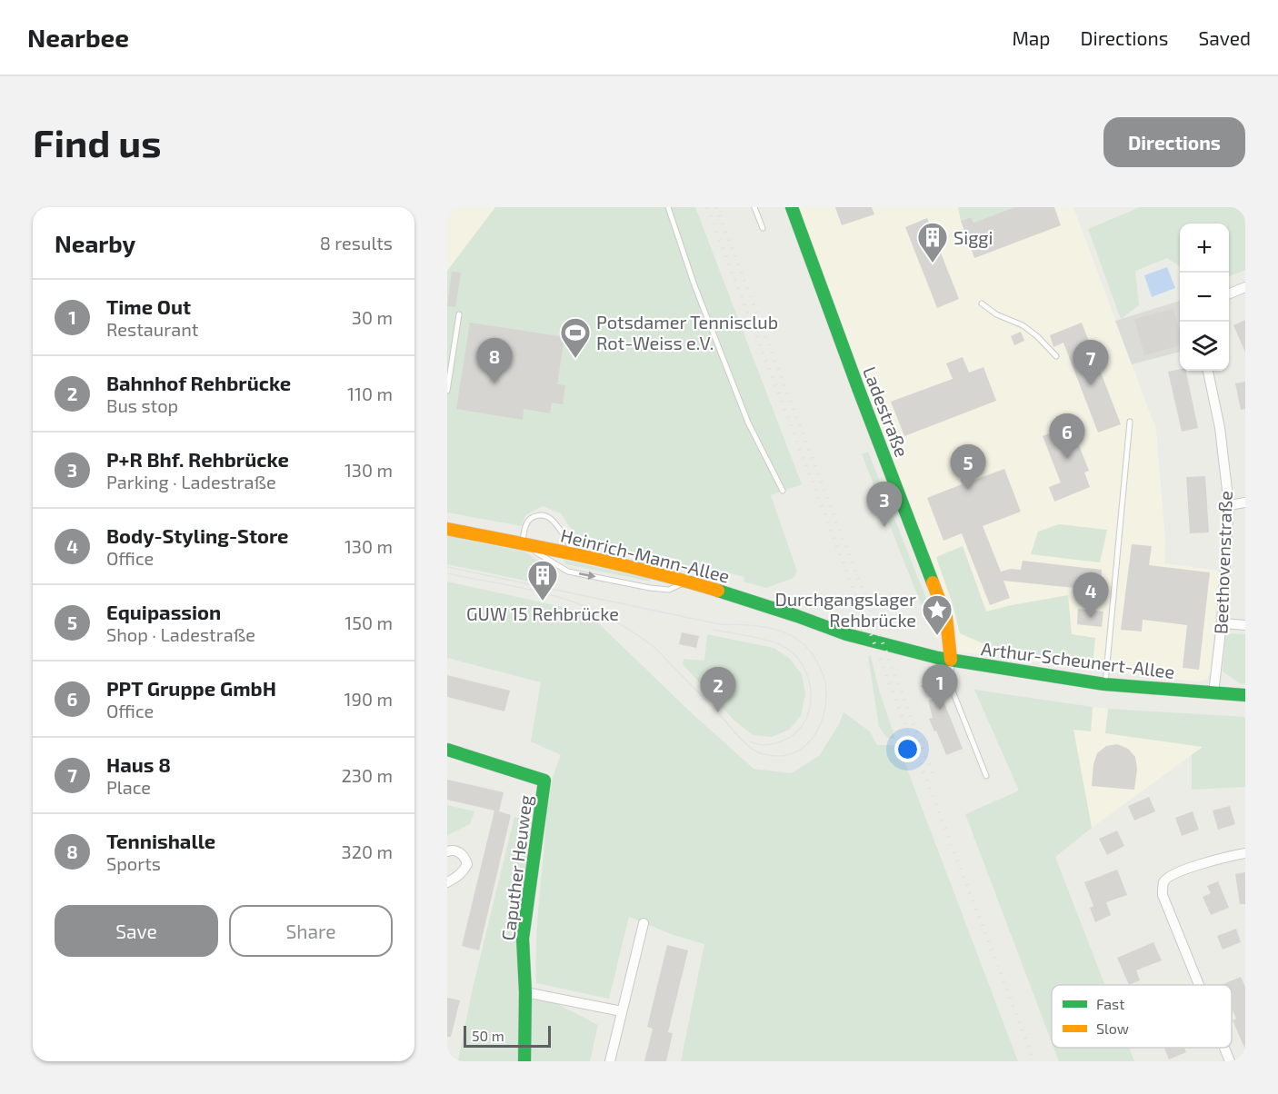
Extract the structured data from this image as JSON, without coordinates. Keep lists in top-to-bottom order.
{
  "streets": {
    "street": [
      "Ladestraße",
      "Heinrich-Mann-Allee",
      "Beethovenstraße",
      "Arthur-Scheunert-Allee",
      "Caputher Heuweg"
    ]
  },
  "crossings": [
    ["Ladestraße", "Arthur-Scheunert-Allee"],
    ["Heinrich-Mann-Allee", "Arthur-Scheunert-Allee"],
    ["Beethovenstraße", "Arthur-Scheunert-Allee"]
  ],
  "places": {
    "building": ["Siggi", "GUW 15 Rehbrücke"],
    "sports": ["Potsdamer Tennisclub Rot-Weiss e.V."],
    "place": ["Durchgangslager Rehbrücke"]
  },
  "legend": ["Fast", "Slow"],
  "scale_bar": "50 m",
  "page": {
    "header": "Nearbee",
    "nav": ["Map", "Directions", "Saved"],
    "buttons": [
      "Directions",
      ["Save", "Share"]
    ],
    "title": "Find us",
    "heading": ["Nearby", "8 results"],
    "map_buttons": ["+", "−"],
    "list": [
      {
        "mark": "1",
        "name": "Time Out",
        "note": "Restaurant",
        "value": "30 m"
      },
      {
        "mark": "2",
        "name": "Bahnhof Rehbrücke",
        "note": "Bus stop",
        "value": "110 m"
      },
      {
        "mark": "3",
        "name": "P+R Bhf. Rehbrücke",
        "note": "Parking · Ladestraße",
        "value": "130 m"
      },
      {
        "mark": "4",
        "name": "Body-Styling-Store",
        "note": "Office",
        "value": "130 m"
      },
      {
        "mark": "5",
        "name": "Equipassion",
        "note": "Shop · Ladestraße",
        "value": "150 m"
      },
      {
        "mark": "6",
        "name": "PPT Gruppe GmbH",
        "note": "Office",
        "value": "190 m"
      },
      {
        "mark": "7",
        "name": "Haus 8",
        "note": "Place",
        "value": "230 m"
      },
      {
        "mark": "8",
        "name": "Tennishalle",
        "note": "Sports",
        "value": "320 m"
      }
    ],
    "pins": [
      "8",
      "7",
      "6",
      "5",
      "3",
      "4",
      "1",
      "2"
    ],
    "scale": "50 m"
  }
}
